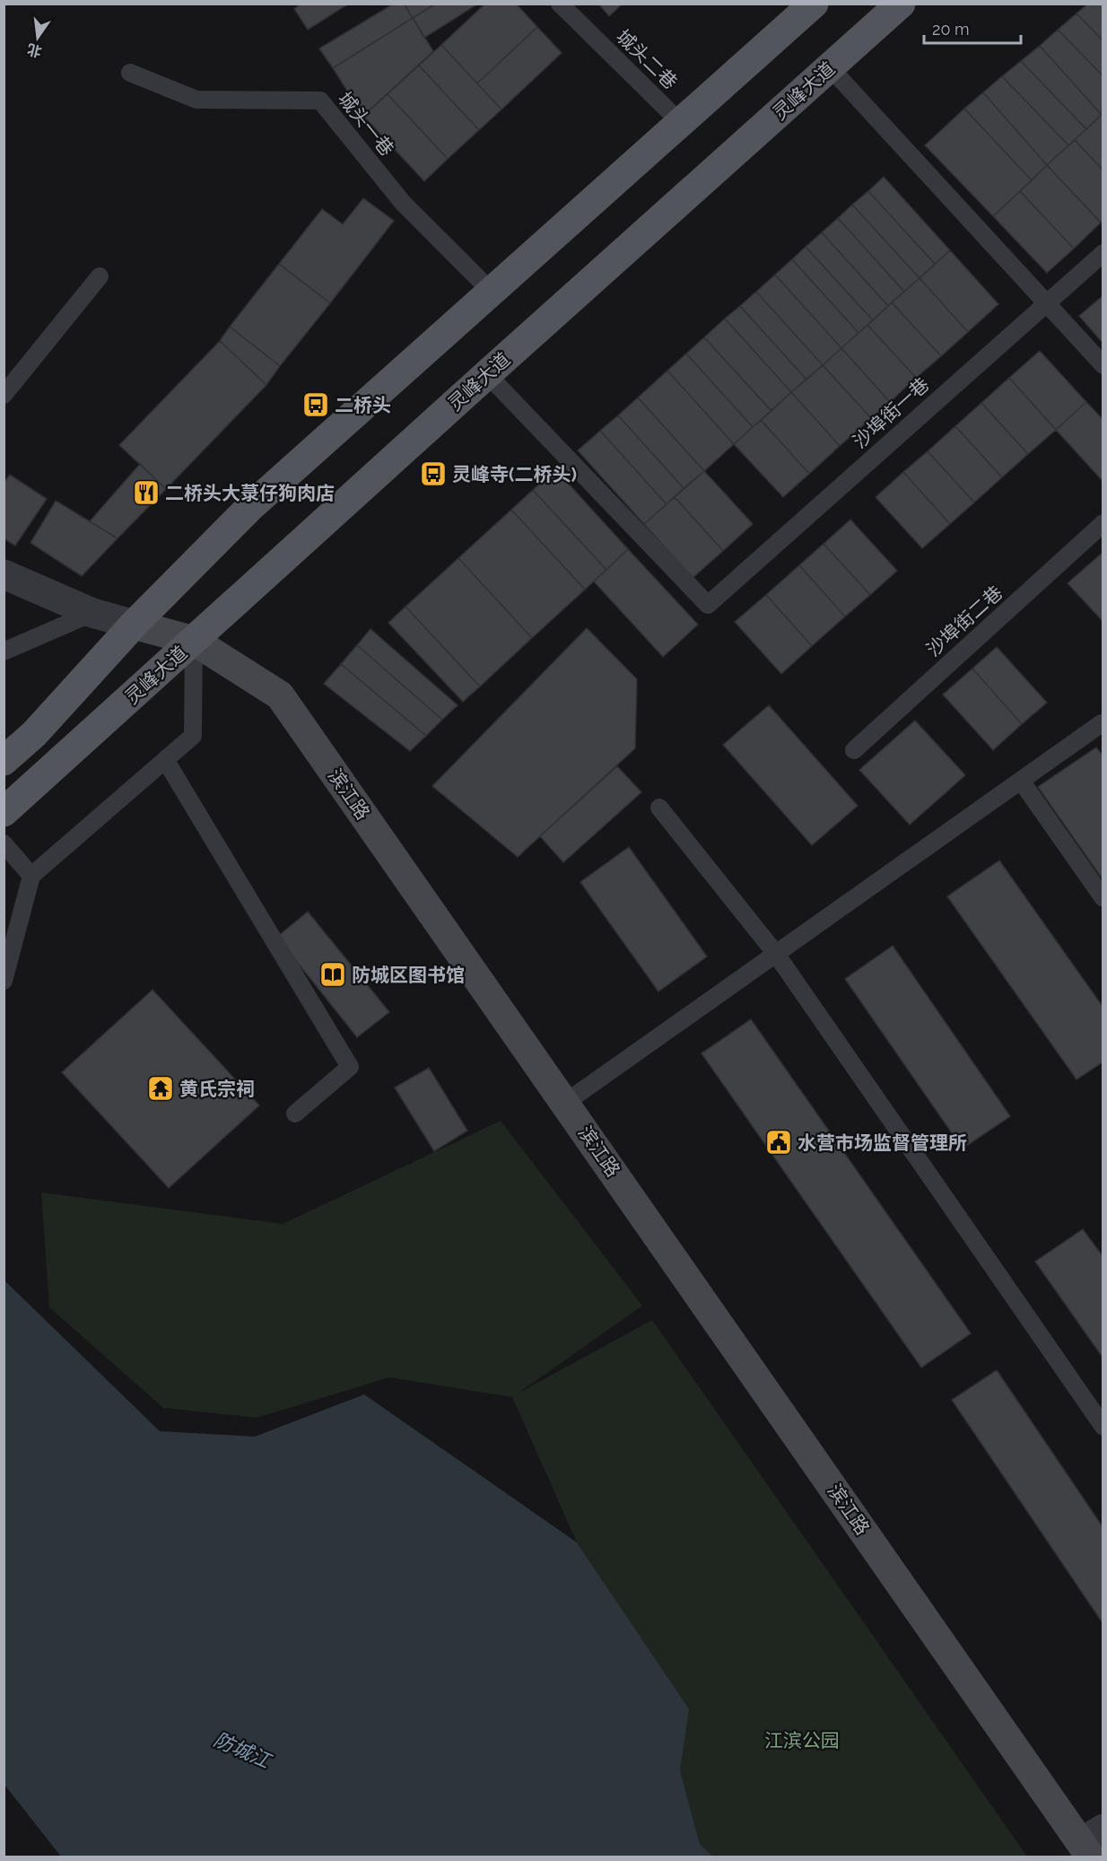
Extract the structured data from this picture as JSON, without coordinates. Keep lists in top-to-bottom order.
{
  "streets": {
    "main road": ["灵峰大道"],
    "street": ["滨江路"],
    "lane": [
      "城头二巷",
      "城头一巷",
      "沙埠街一巷",
      "沙埠街二巷"
    ]
  },
  "crossings": [
    ["灵峰大道", "沙埠街一巷"],
    ["灵峰大道", "滨江路"]
  ],
  "water": ["防城江"],
  "parks": ["江滨公园"],
  "places": {
    "bus stop": ["二桥头", "灵峰寺(二桥头)"],
    "restaurant": ["二桥头大菉仔狗肉店"],
    "library": ["防城区图书馆"],
    "temple": ["黄氏宗祠"],
    "public building": ["水营市场监督管理所"]
  },
  "scale_bar": "20 m",
  "north": "bottom"
}
